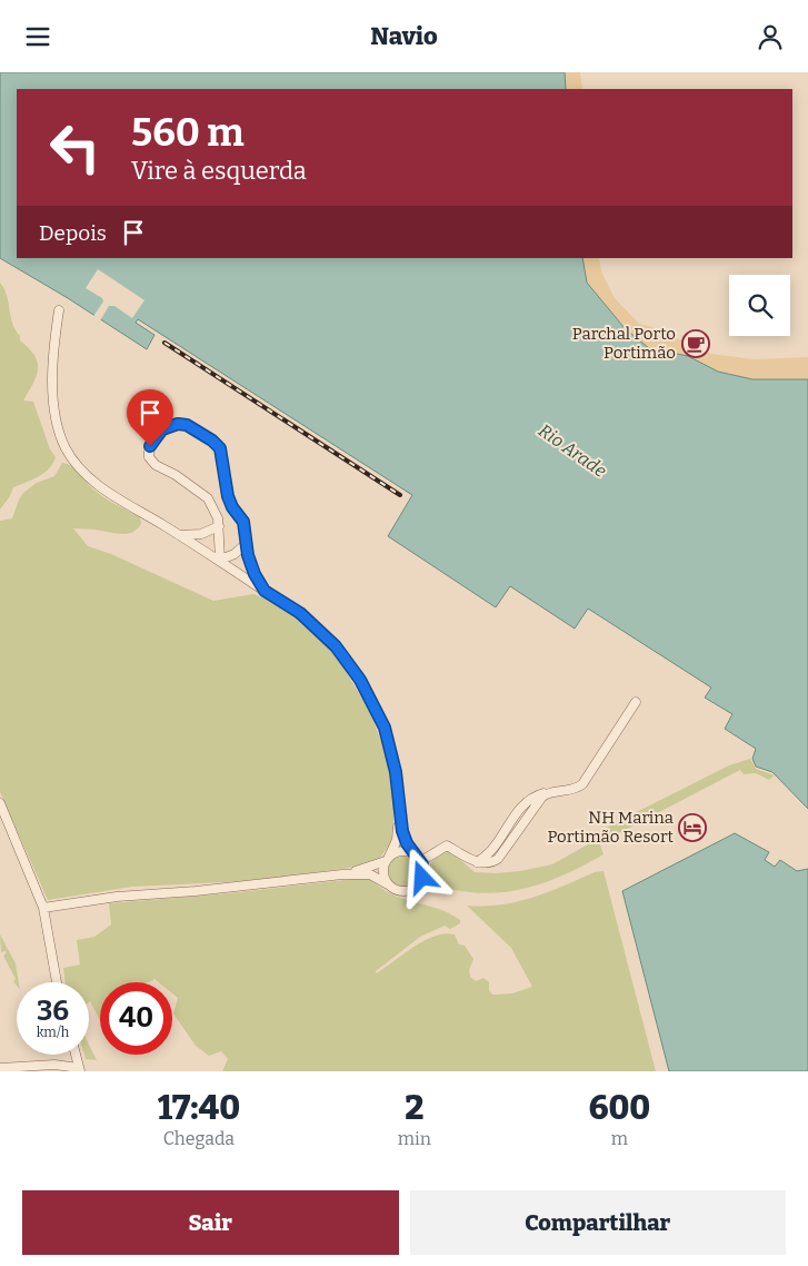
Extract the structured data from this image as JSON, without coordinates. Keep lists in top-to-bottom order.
{
  "water": ["Rio Arade"],
  "places": {
    "cafe": ["Parchal Porto Portimão"],
    "hotel": ["NH Marina Portimão Resort"]
  },
  "page": {
    "header": "Navio",
    "turn": ["560 m", "Vire à esquerda"],
    "then": "Depois",
    "speed": "36 km/h",
    "limit": "40",
    "eta": [
      "17:40",
      "Chegada",
      "2",
      "min",
      "600",
      "m"
    ],
    "buttons": ["Sair", "Compartilhar"]
  }
}
